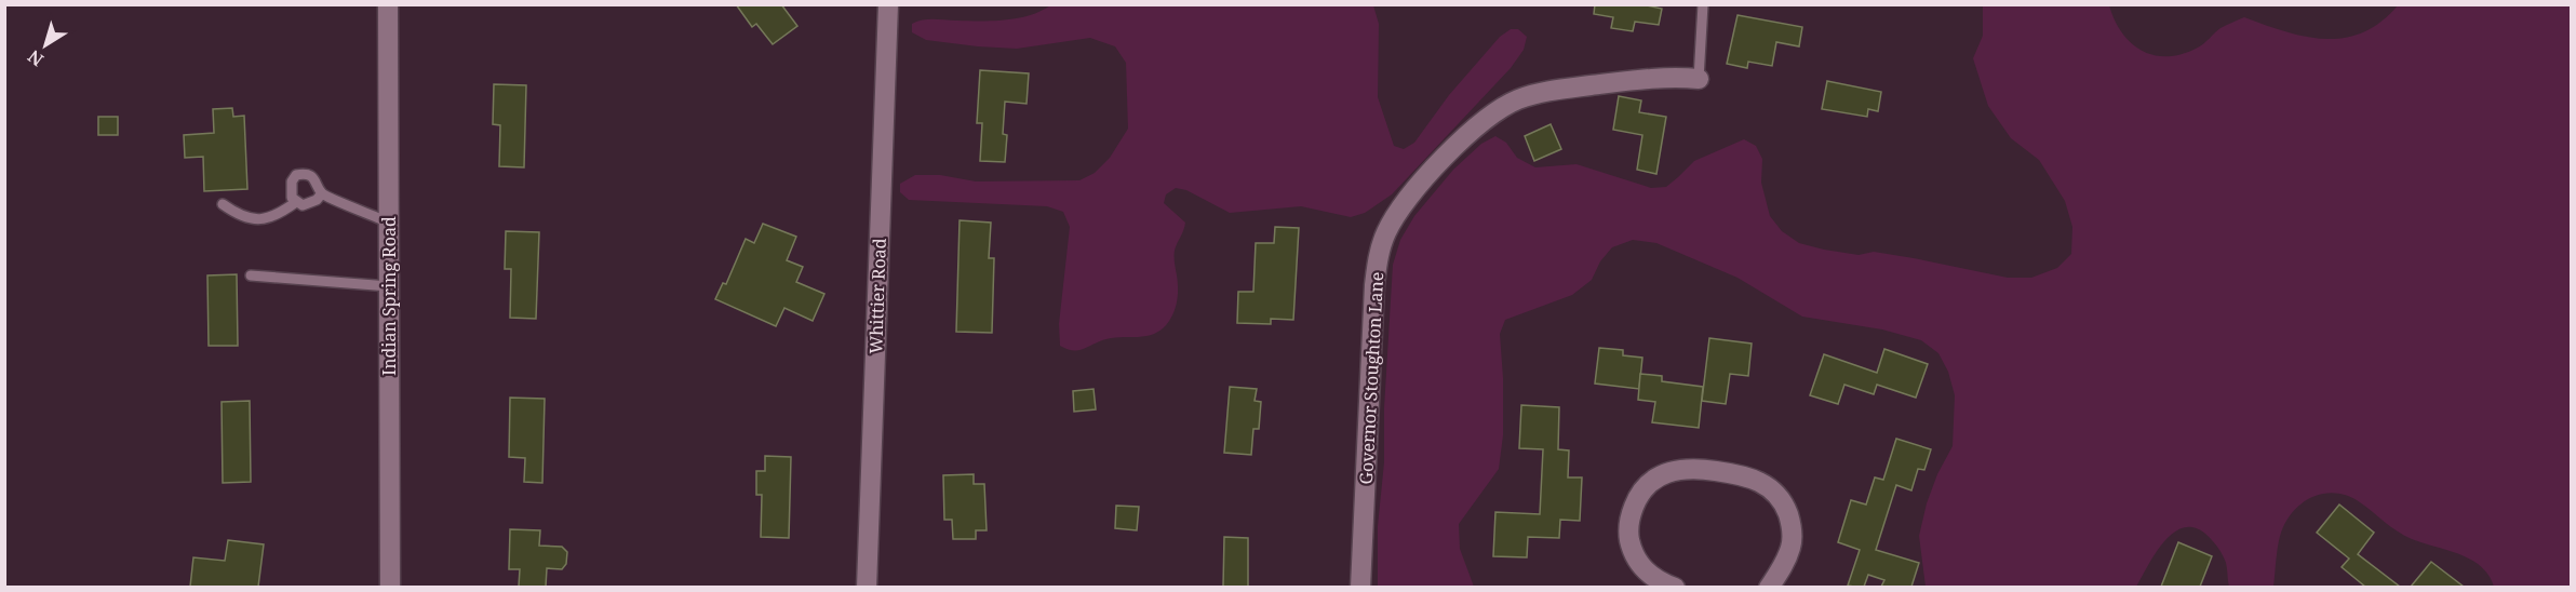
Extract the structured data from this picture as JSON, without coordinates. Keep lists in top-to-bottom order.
{
  "streets": {
    "street": ["Indian Spring Road", "Whittier Road", "Governor Stoughton Lane"]
  },
  "north": "bottom left"
}
